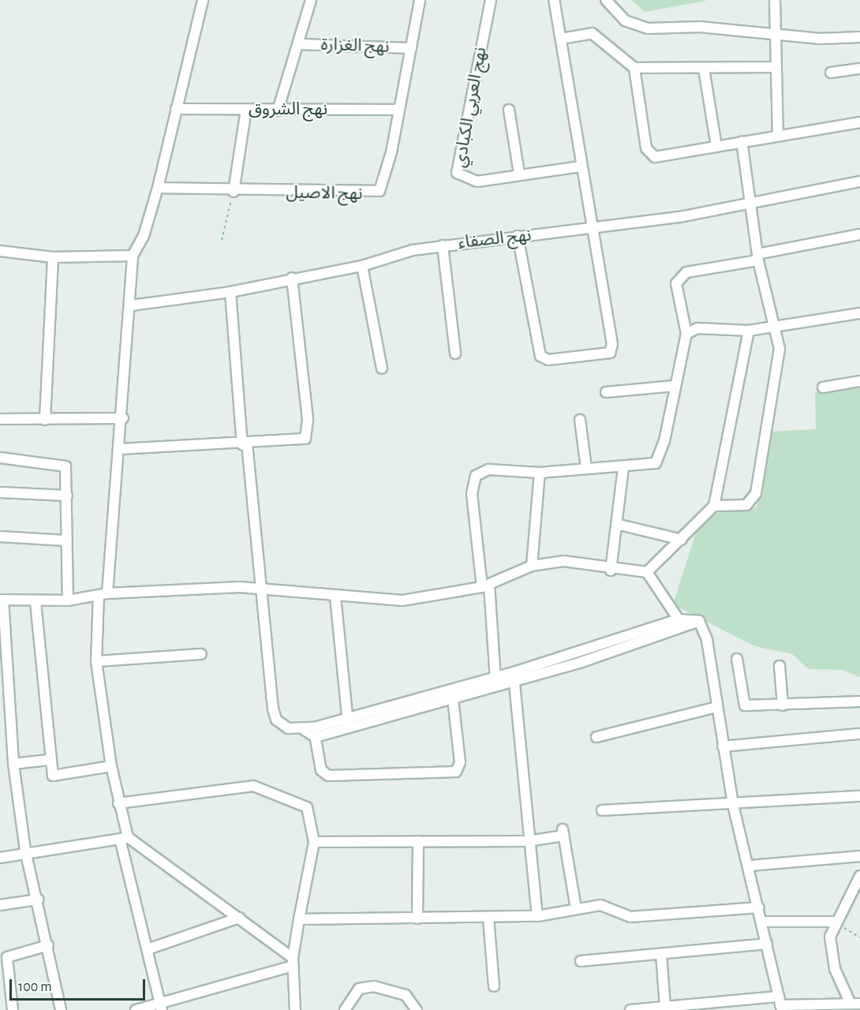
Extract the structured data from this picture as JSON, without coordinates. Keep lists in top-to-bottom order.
{
  "streets": {
    "street": [
      "نهج الغزارة",
      "نهج العربي الكبادي",
      "نهج الشروق",
      "نهج الاصيل",
      "نهج الصفاء"
    ]
  },
  "crossings": [
    ["نهج الغزارة", "نهج الاصيل"],
    ["نهج الشروق", "نهج الاصيل"]
  ],
  "scale_bar": "100 m"
}
